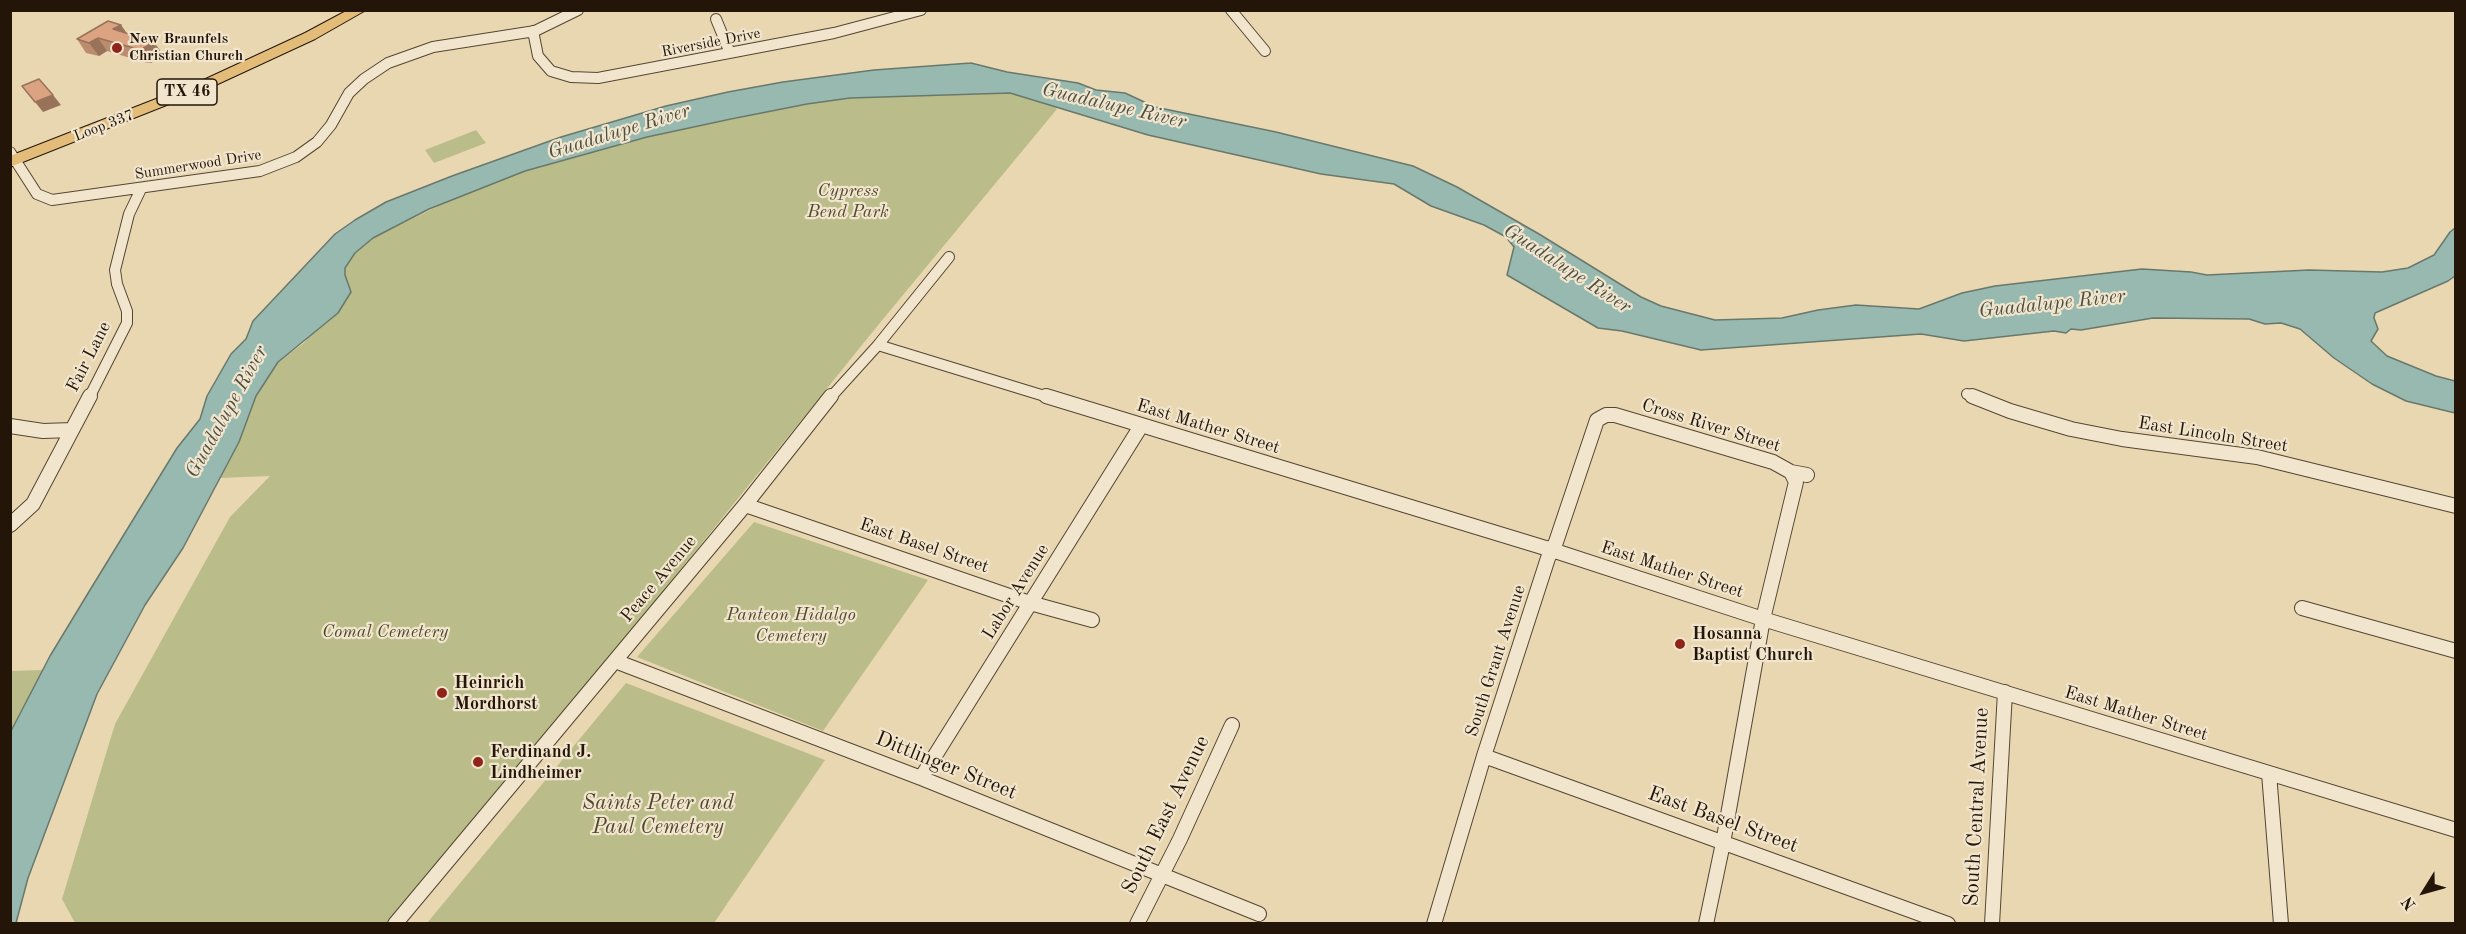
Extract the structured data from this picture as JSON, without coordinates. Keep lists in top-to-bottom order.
{
  "streets": {
    "main road": ["TX 46", "Loop 337"],
    "street": [
      "Riverside Drive",
      "Summerwood Drive",
      "Fair Lane",
      "Cross River Street",
      "East Mather Street",
      "East Lincoln Street",
      "East Basel Street",
      "Peace Avenue",
      "Labor Avenue",
      "South Grant Avenue",
      "Dittlinger Street",
      "South Central Avenue",
      "South East Avenue"
    ]
  },
  "crossings": [
    ["Riverside Drive", "Summerwood Drive"],
    ["Loop 337", "Summerwood Drive"],
    ["Summerwood Drive", "Fair Lane"],
    ["Cross River Street", "South Grant Avenue"],
    ["East Mather Street", "Peace Avenue"],
    ["East Mather Street", "Labor Avenue"],
    ["East Mather Street", "South Grant Avenue"],
    ["East Mather Street", "South Central Avenue"],
    ["East Basel Street", "Peace Avenue"],
    ["East Basel Street", "Labor Avenue"],
    ["East Basel Street", "South Grant Avenue"],
    ["Peace Avenue", "Dittlinger Street"],
    ["Labor Avenue", "Dittlinger Street"],
    ["Dittlinger Street", "South East Avenue"]
  ],
  "water": ["Guadalupe River"],
  "parks": [
    "Cypress Bend Park",
    "Panteon Hidalgo Cemetery",
    "Comal Cemetery",
    "Saints Peter and Paul Cemetery"
  ],
  "places": [
    "New Braunfels Christian Church",
    "Hosanna Baptist Church",
    "Heinrich Mordhorst",
    "Ferdinand J. Lindheimer"
  ],
  "north": "bottom left"
}
